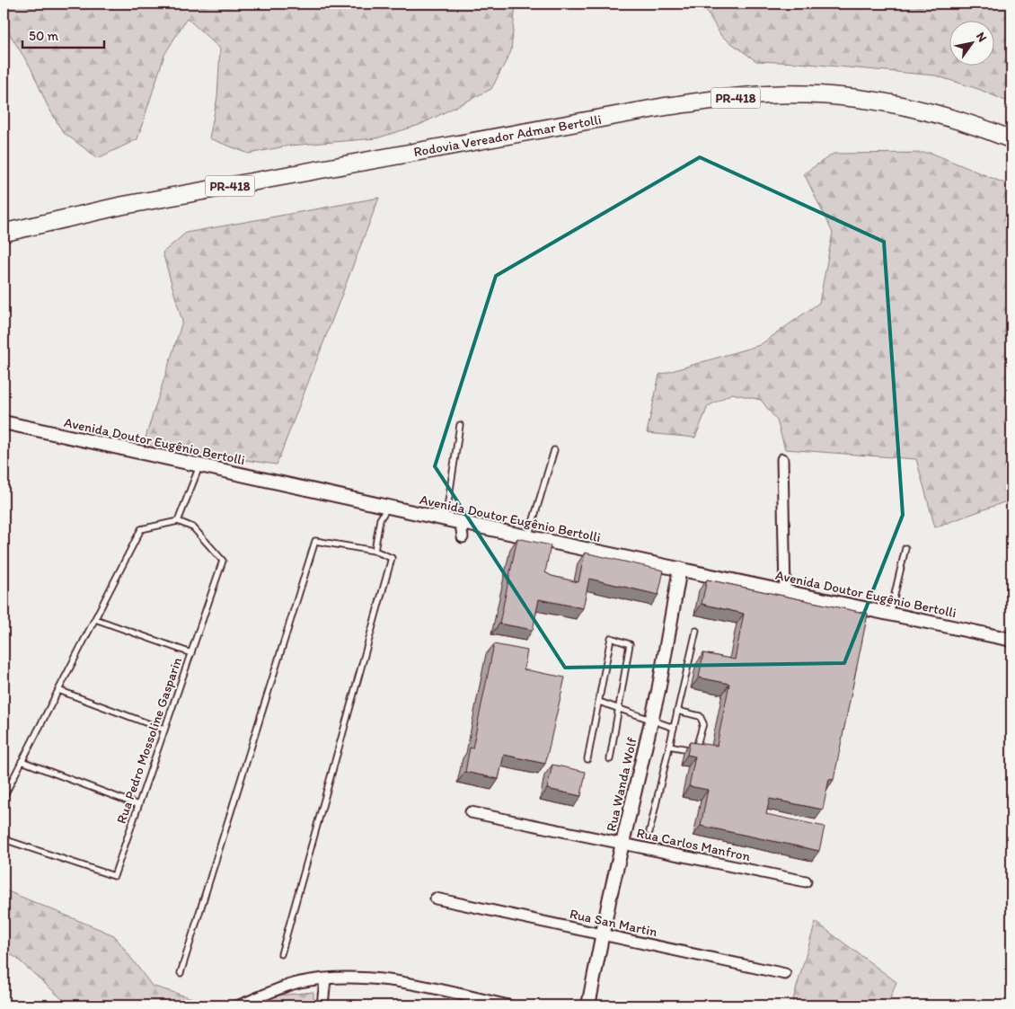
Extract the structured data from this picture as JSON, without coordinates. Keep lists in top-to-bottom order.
{
  "streets": {
    "highway": ["PR-418", "Rodovia Vereador Admar Bertolli"],
    "street": [
      "Avenida Doutor Eugênio Bertolli",
      "Rua Wanda Wolf",
      "Rua Carlos Manfron",
      "Rua San Martin"
    ],
    "lane": ["Rua Pedro Mossoline Gasparin"]
  },
  "crossings": [
    ["Avenida Doutor Eugênio Bertolli", "Rua Wanda Wolf"],
    ["Rua Wanda Wolf", "Rua Carlos Manfron"],
    ["Rua Wanda Wolf", "Rua San Martin"]
  ],
  "scale_bar": "50 m",
  "north": "top right"
}
